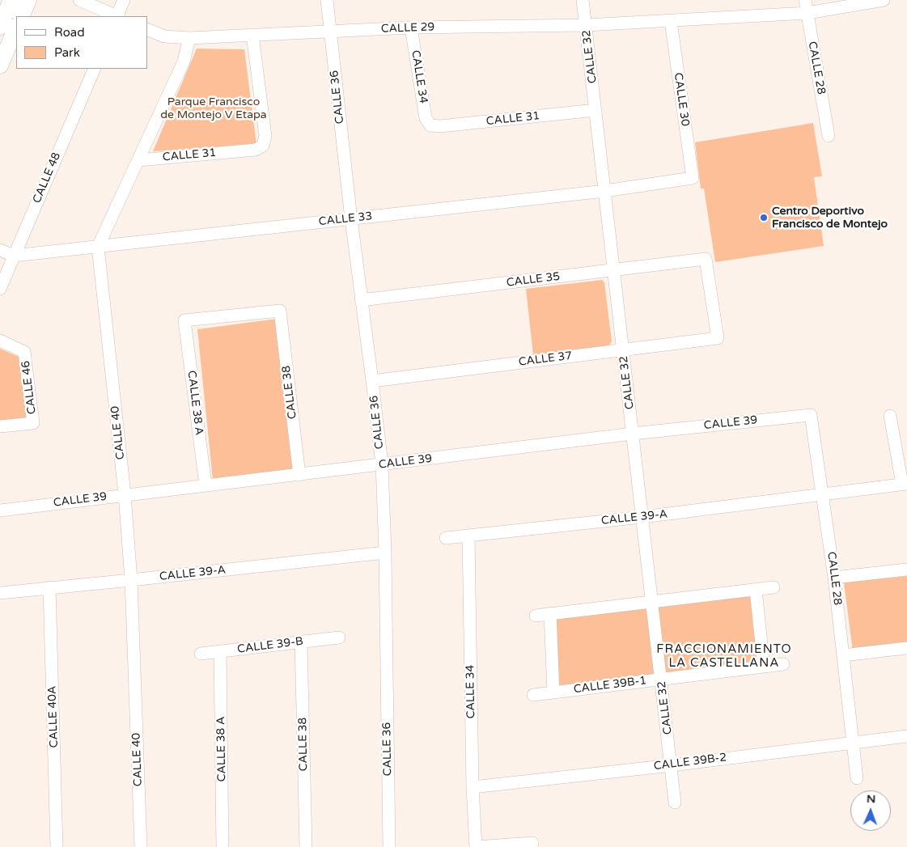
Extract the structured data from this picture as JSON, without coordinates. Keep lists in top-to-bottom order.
{
  "streets": {
    "street": [
      "CALLE 29",
      "CALLE 32",
      "CALLE 28",
      "CALLE 34",
      "CALLE 36",
      "CALLE 30",
      "CALLE 31",
      "CALLE 48",
      "CALLE 33",
      "CALLE 35",
      "CALLE 37",
      "CALLE 46",
      "CALLE 38",
      "CALLE 38 A",
      "CALLE 39",
      "CALLE 40",
      "CALLE 39-A",
      "CALLE 39-B",
      "CALLE 39B-1",
      "CALLE 40A",
      "CALLE 39B-2"
    ]
  },
  "crossings": [
    ["CALLE 29", "CALLE 32"],
    ["CALLE 29", "CALLE 28"],
    ["CALLE 29", "CALLE 34"],
    ["CALLE 29", "CALLE 36"],
    ["CALLE 29", "CALLE 30"],
    ["CALLE 29", "CALLE 31"],
    ["CALLE 32", "CALLE 31"],
    ["CALLE 32", "CALLE 33"],
    ["CALLE 32", "CALLE 35"],
    ["CALLE 32", "CALLE 37"],
    ["CALLE 32", "CALLE 39"],
    ["CALLE 32", "CALLE 39-A"],
    ["CALLE 32", "CALLE 39B-1"],
    ["CALLE 32", "CALLE 39B-2"],
    ["CALLE 28", "CALLE 39"],
    ["CALLE 28", "CALLE 39-A"],
    ["CALLE 28", "CALLE 39B-2"],
    ["CALLE 34", "CALLE 31"],
    ["CALLE 34", "CALLE 39-A"],
    ["CALLE 34", "CALLE 39B-2"],
    ["CALLE 36", "CALLE 33"],
    ["CALLE 36", "CALLE 35"],
    ["CALLE 36", "CALLE 37"],
    ["CALLE 36", "CALLE 39"],
    ["CALLE 36", "CALLE 39-A"],
    ["CALLE 30", "CALLE 33"],
    ["CALLE 48", "CALLE 33"],
    ["CALLE 33", "CALLE 40"],
    ["CALLE 35", "CALLE 37"],
    ["CALLE 38", "CALLE 38 A"],
    ["CALLE 38", "CALLE 39"],
    ["CALLE 38", "CALLE 39-B"],
    ["CALLE 38 A", "CALLE 39"],
    ["CALLE 38 A", "CALLE 39-B"],
    ["CALLE 39", "CALLE 40"],
    ["CALLE 40", "CALLE 39-A"],
    ["CALLE 39-A", "CALLE 40A"]
  ],
  "districts": ["FRACCIONAMIENTO LA CASTELLANA"],
  "parks": ["Parque Francisco de Montejo V Etapa"],
  "places": ["Centro Deportivo Francisco de Montejo"],
  "legend": ["Road", "Park"],
  "north": "top"
}
